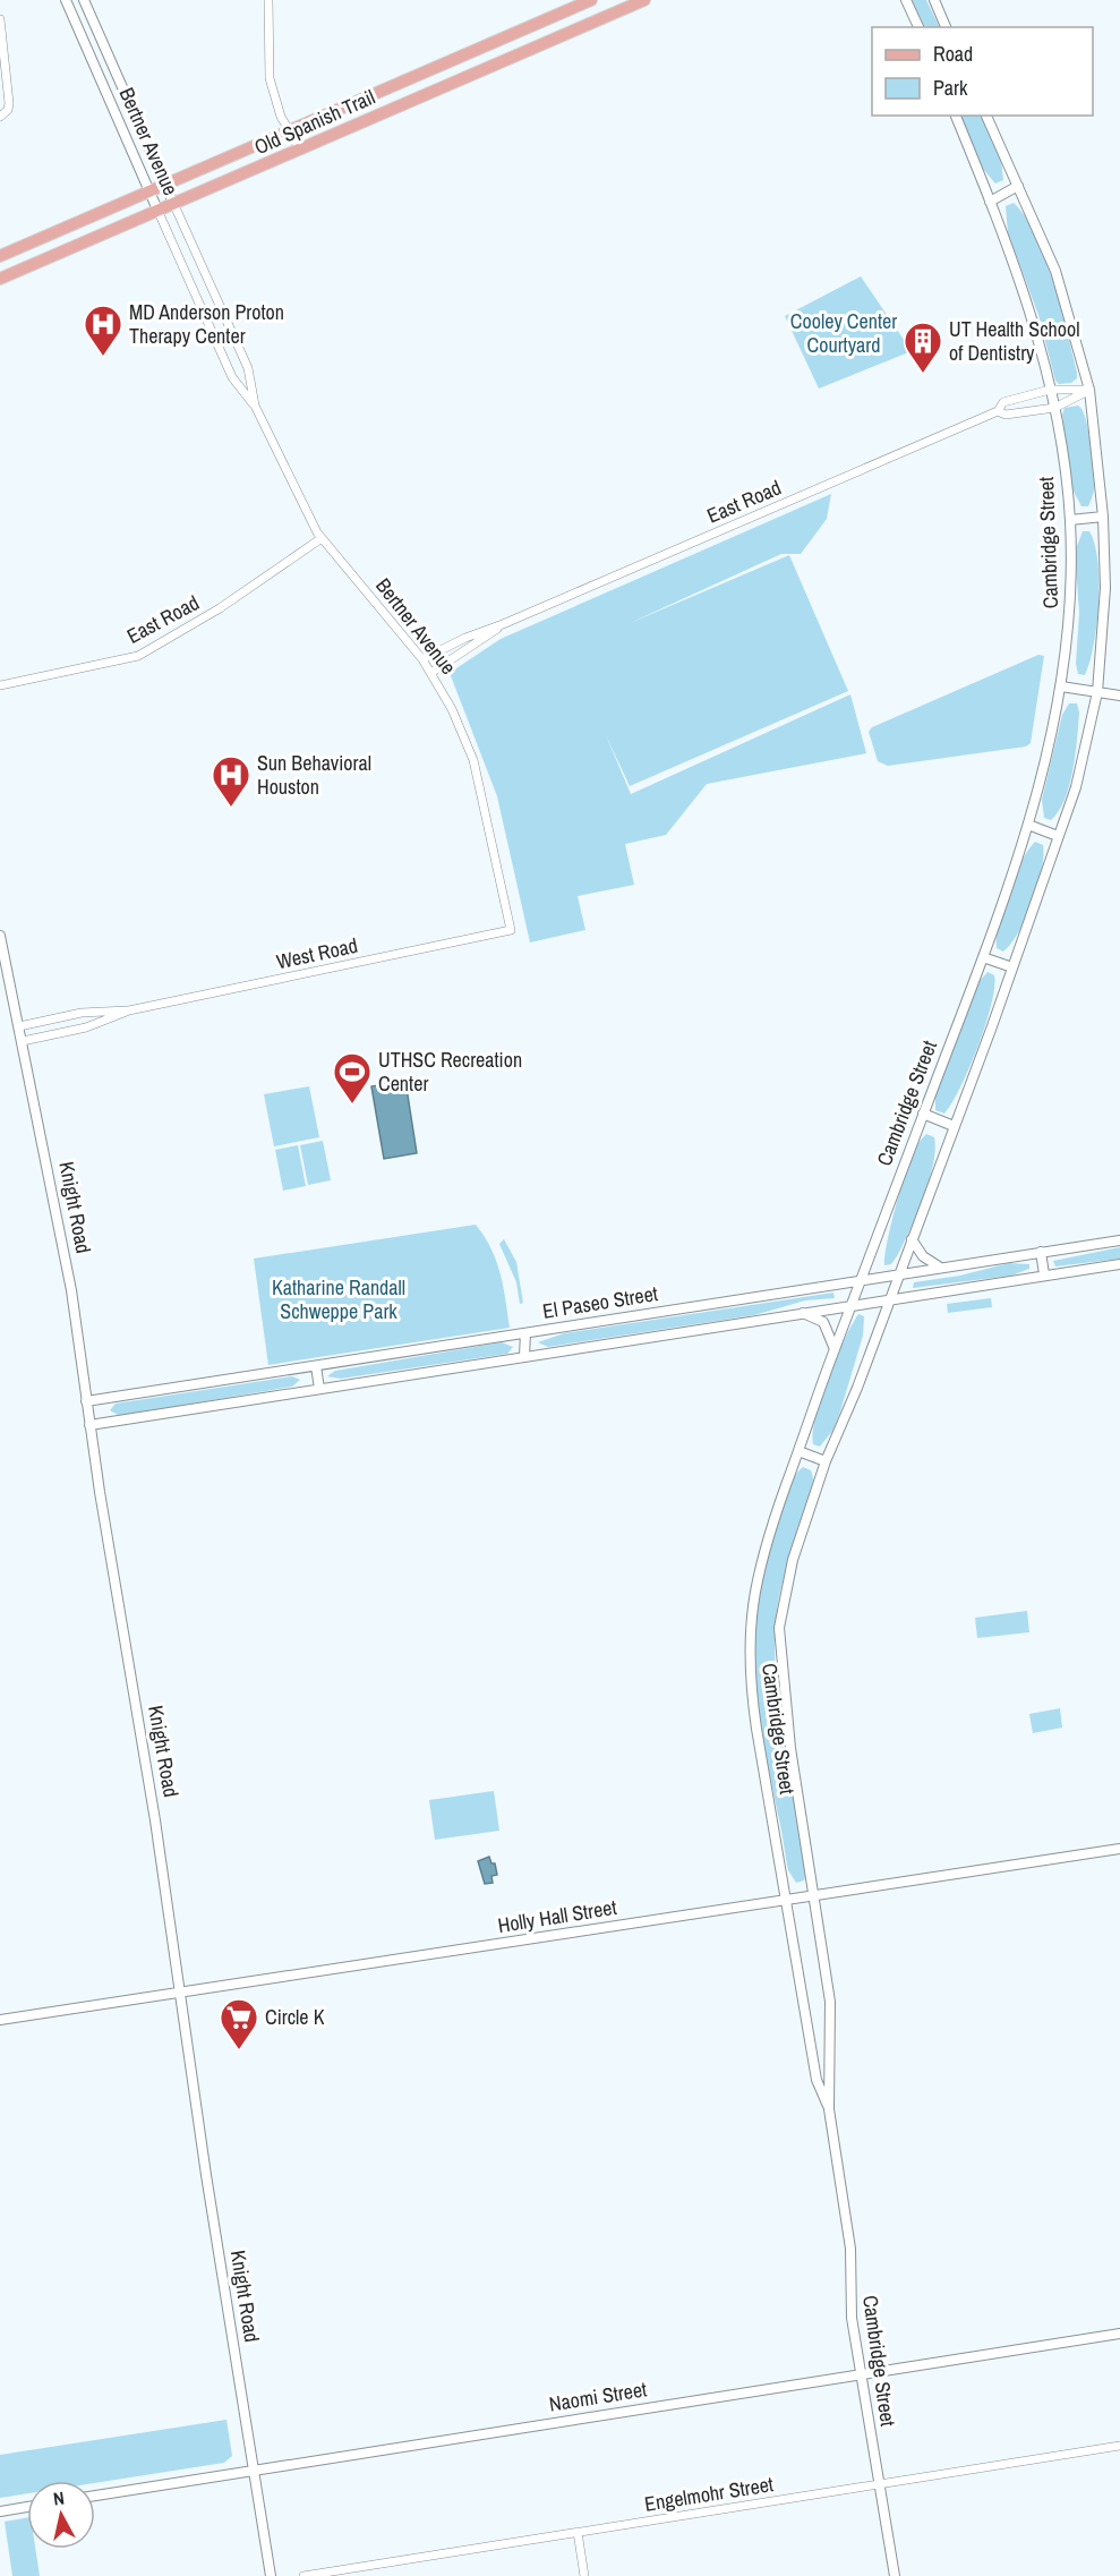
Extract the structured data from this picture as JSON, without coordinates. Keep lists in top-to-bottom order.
{
  "streets": {
    "main road": ["Old Spanish Trail"],
    "street": [
      "Bertner Avenue",
      "East Road",
      "Cambridge Street",
      "West Road",
      "Knight Road",
      "El Paseo Street",
      "Holly Hall Street",
      "Naomi Street",
      "Engelmohr Street"
    ]
  },
  "crossings": [
    ["Old Spanish Trail", "Bertner Avenue"],
    ["Bertner Avenue", "East Road"],
    ["Bertner Avenue", "West Road"],
    ["East Road", "Cambridge Street"],
    ["Cambridge Street", "El Paseo Street"],
    ["Cambridge Street", "Holly Hall Street"],
    ["Cambridge Street", "Naomi Street"],
    ["Cambridge Street", "Engelmohr Street"],
    ["West Road", "Knight Road"],
    ["Knight Road", "El Paseo Street"],
    ["Knight Road", "Holly Hall Street"],
    ["Knight Road", "Naomi Street"]
  ],
  "parks": ["Cooley Center Courtyard", "Katharine Randall Schweppe Park"],
  "places": {
    "hospital": ["MD Anderson Proton Therapy Center", "Sun Behavioral Houston"],
    "building": ["UT Health School of Dentistry"],
    "sports": ["UTHSC Recreation Center"],
    "supermarket": ["Circle K"]
  },
  "legend": ["Road", "Park"],
  "north": "top"
}
